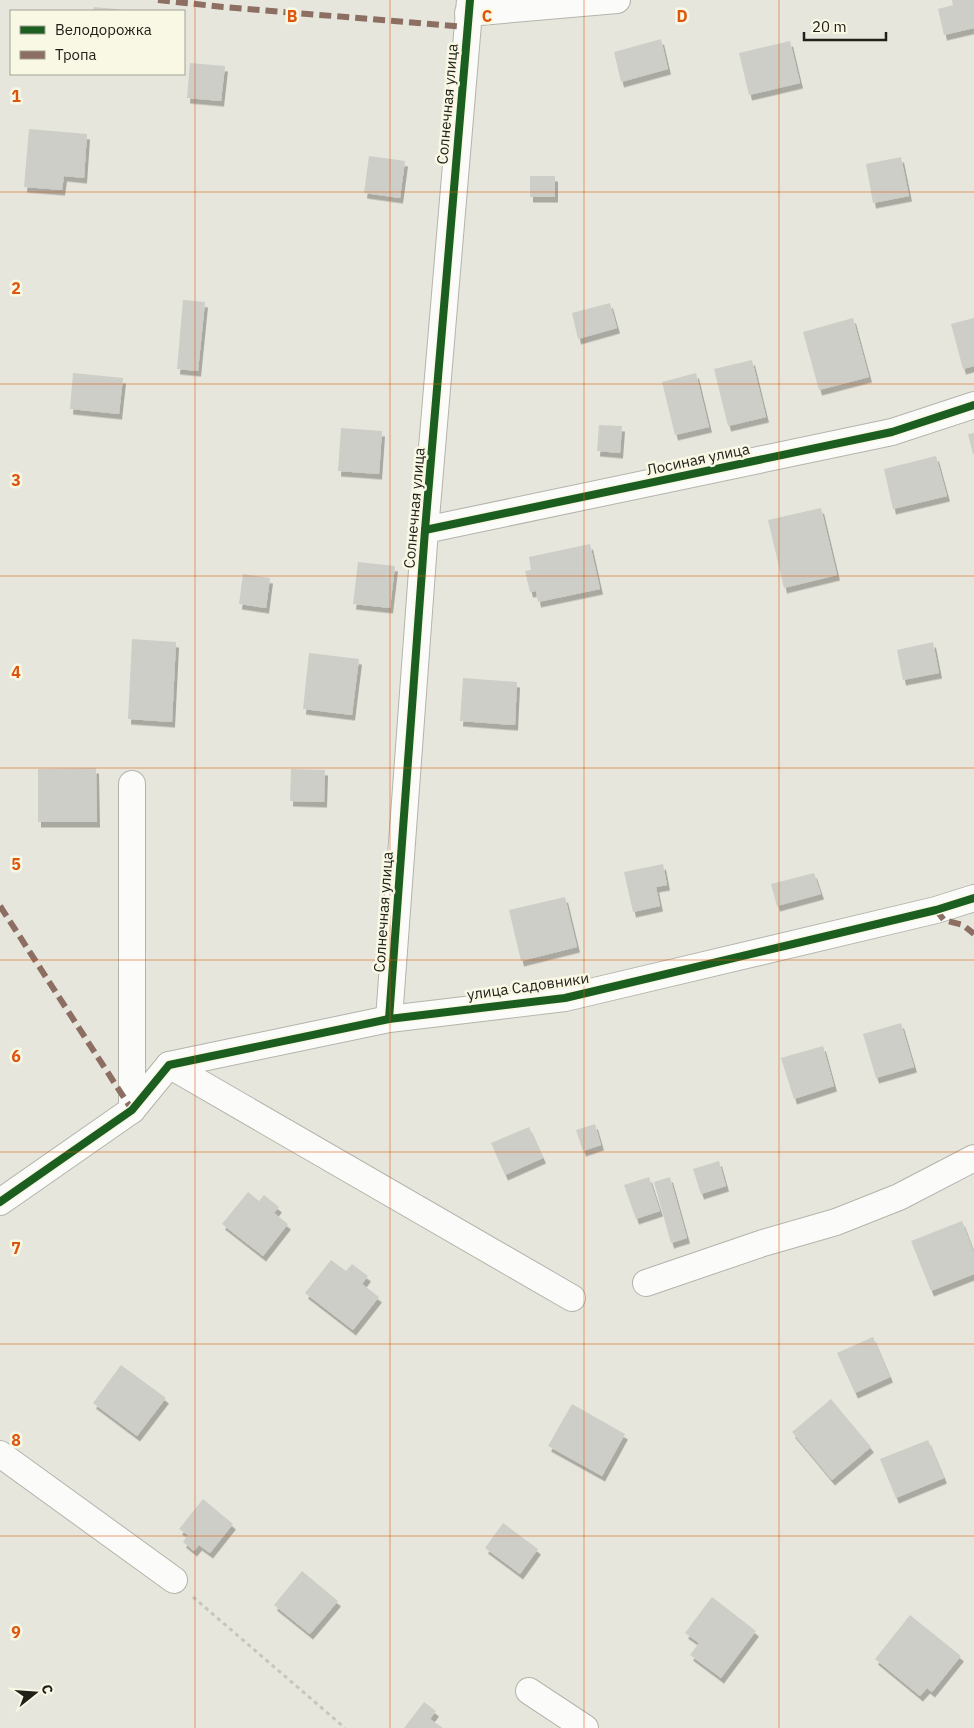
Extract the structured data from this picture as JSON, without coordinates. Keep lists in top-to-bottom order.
{
  "streets": {
    "street": ["Солнечная улица", "Лосиная улица", "улица Садовники"]
  },
  "crossings": [
    ["Солнечная улица", "Лосиная улица"],
    ["Солнечная улица", "улица Садовники"]
  ],
  "legend": ["Велодорожка", "Тропа"],
  "scale_bar": "20 m",
  "north": "right",
  "grid": {
    "columns": ["B", "C", "D"],
    "rows": [
      "1",
      "2",
      "3",
      "4",
      "5",
      "6",
      "7",
      "8",
      "9"
    ]
  }
}
